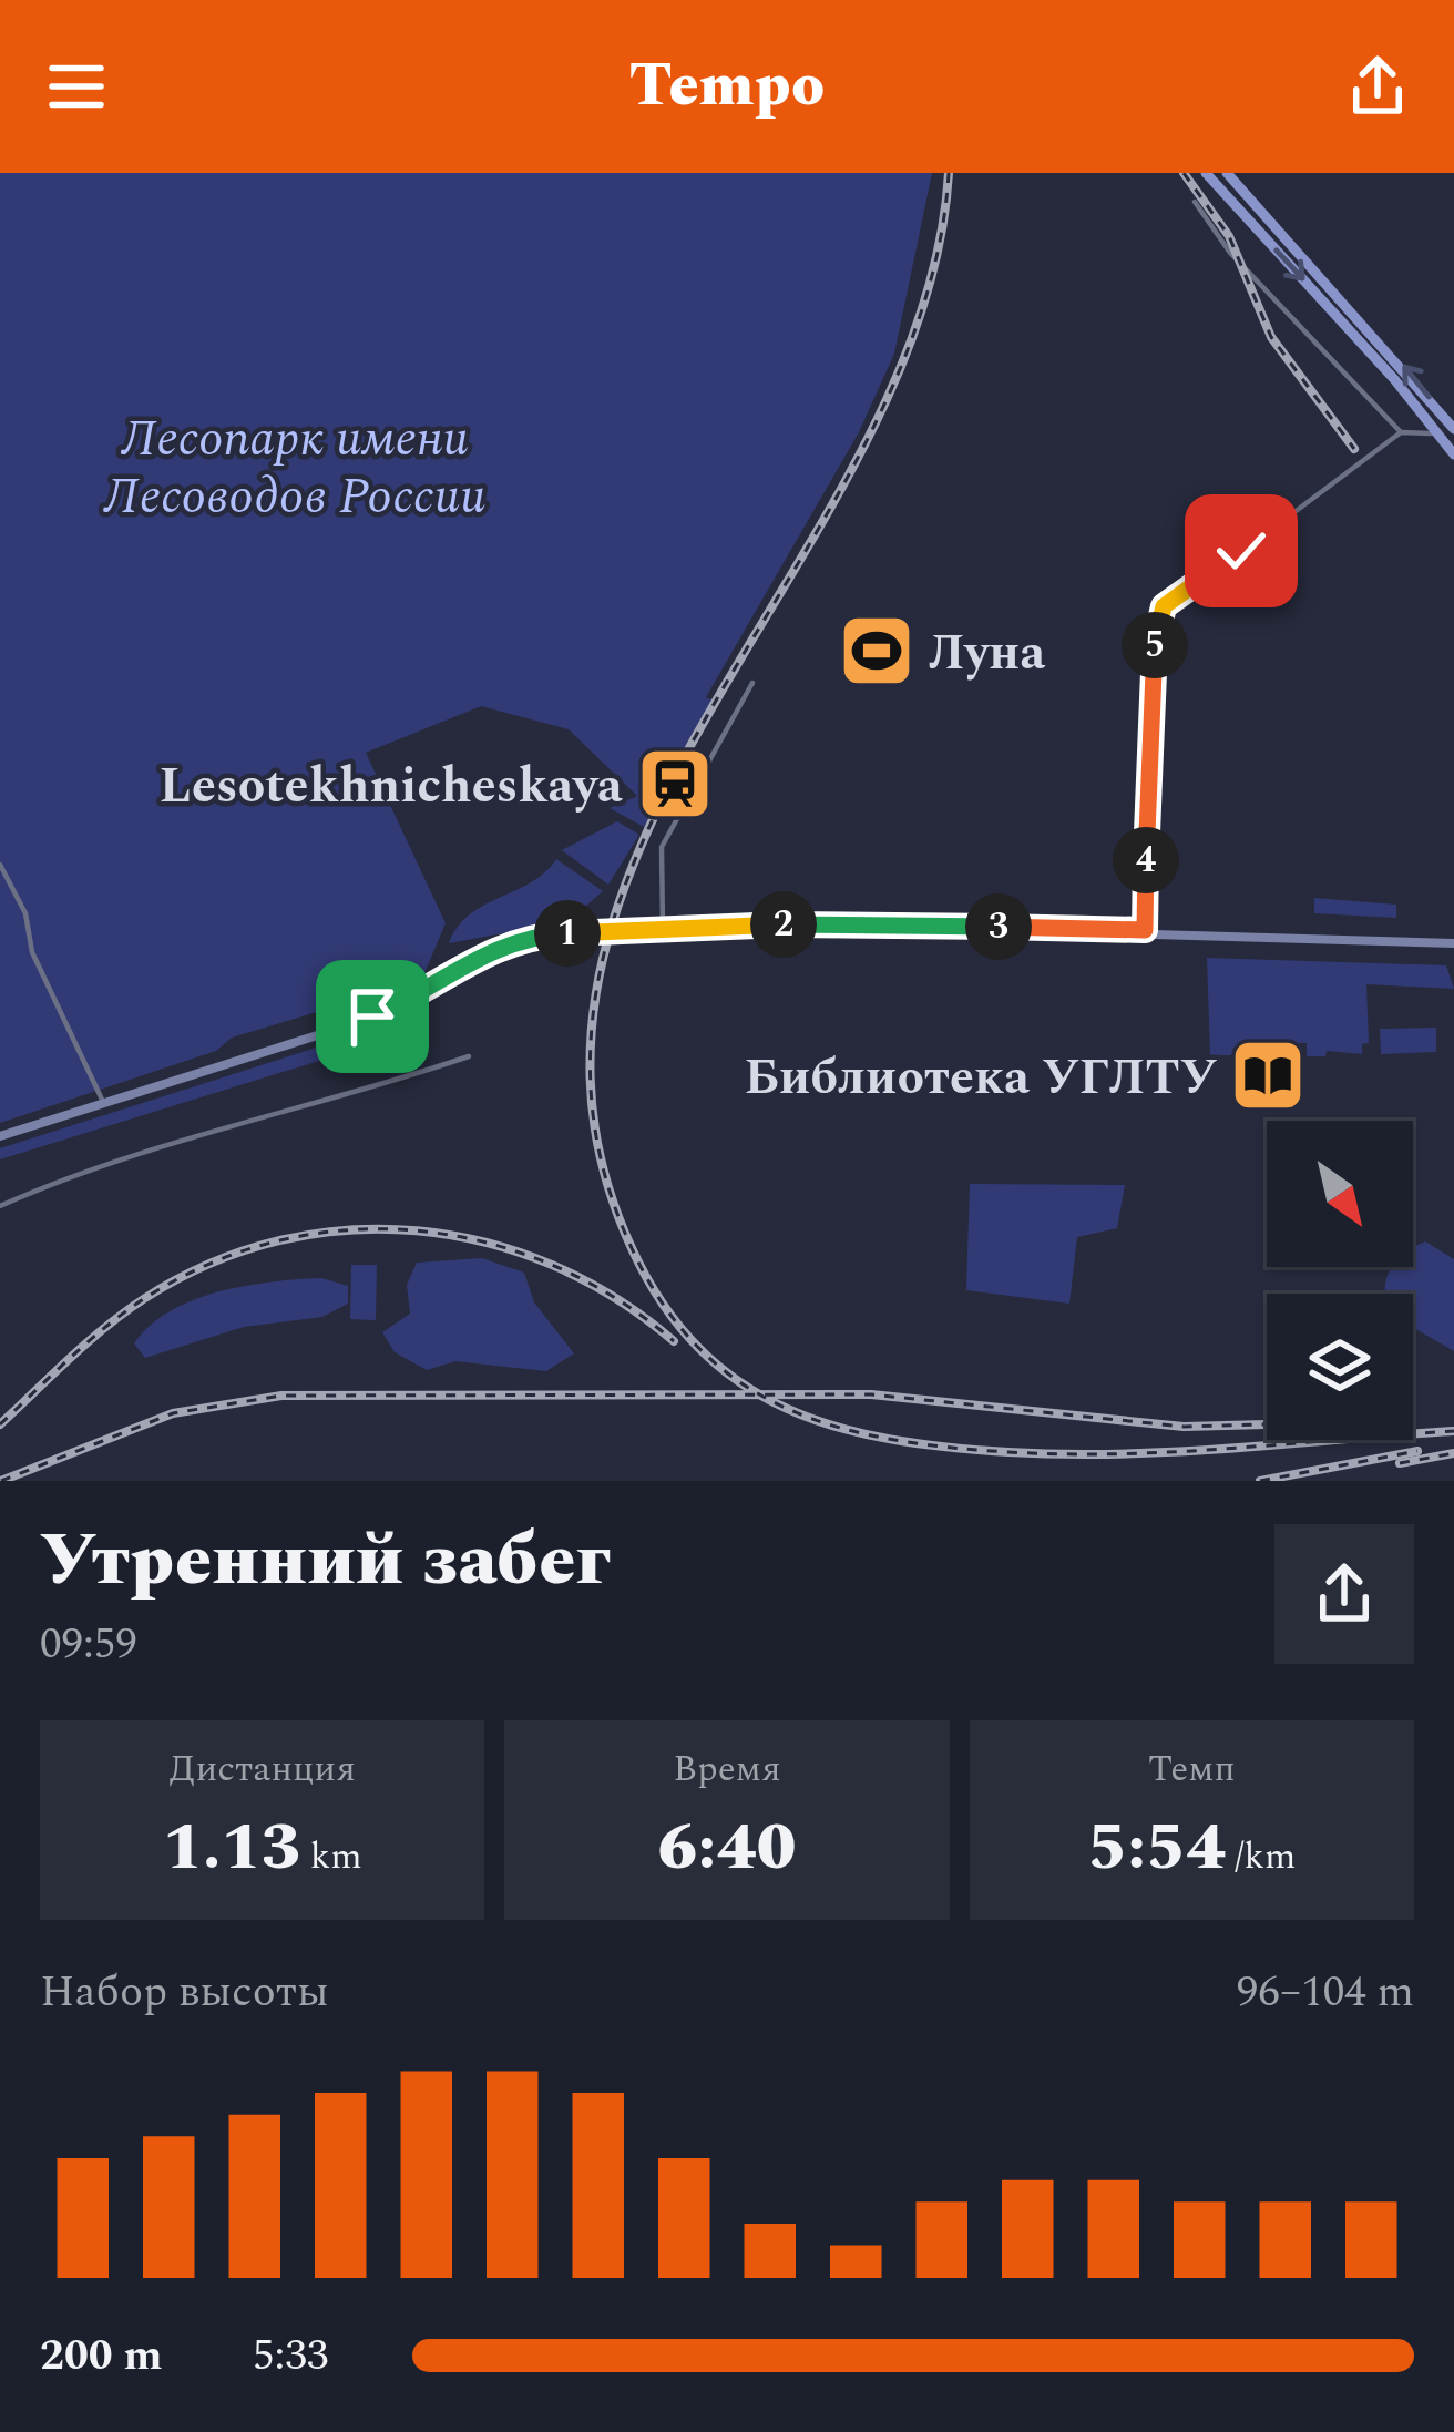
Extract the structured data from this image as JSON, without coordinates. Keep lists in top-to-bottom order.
{
  "parks": ["Лесопарк имени Лесоводов России"],
  "places": {
    "sports": ["Луна"],
    "station": ["Lesotekhnicheskaya"],
    "library": ["Библиотека УГЛТУ"]
  },
  "north": "bottom right",
  "page": {
    "header": "Tempo",
    "pins": [
      "5",
      "4",
      "2",
      "3",
      "1"
    ],
    "heading": ["Утренний забег", "09:59"],
    "stats": [
      ["Дистанция", "1.13 km"],
      ["Время", "6:40"],
      ["Темп", "5:54 /km"]
    ],
    "chart": ["Набор высоты", "96–104 m"],
    "list": [
      {
        "name": "200 m",
        "note": "5:33"
      }
    ]
  }
}
